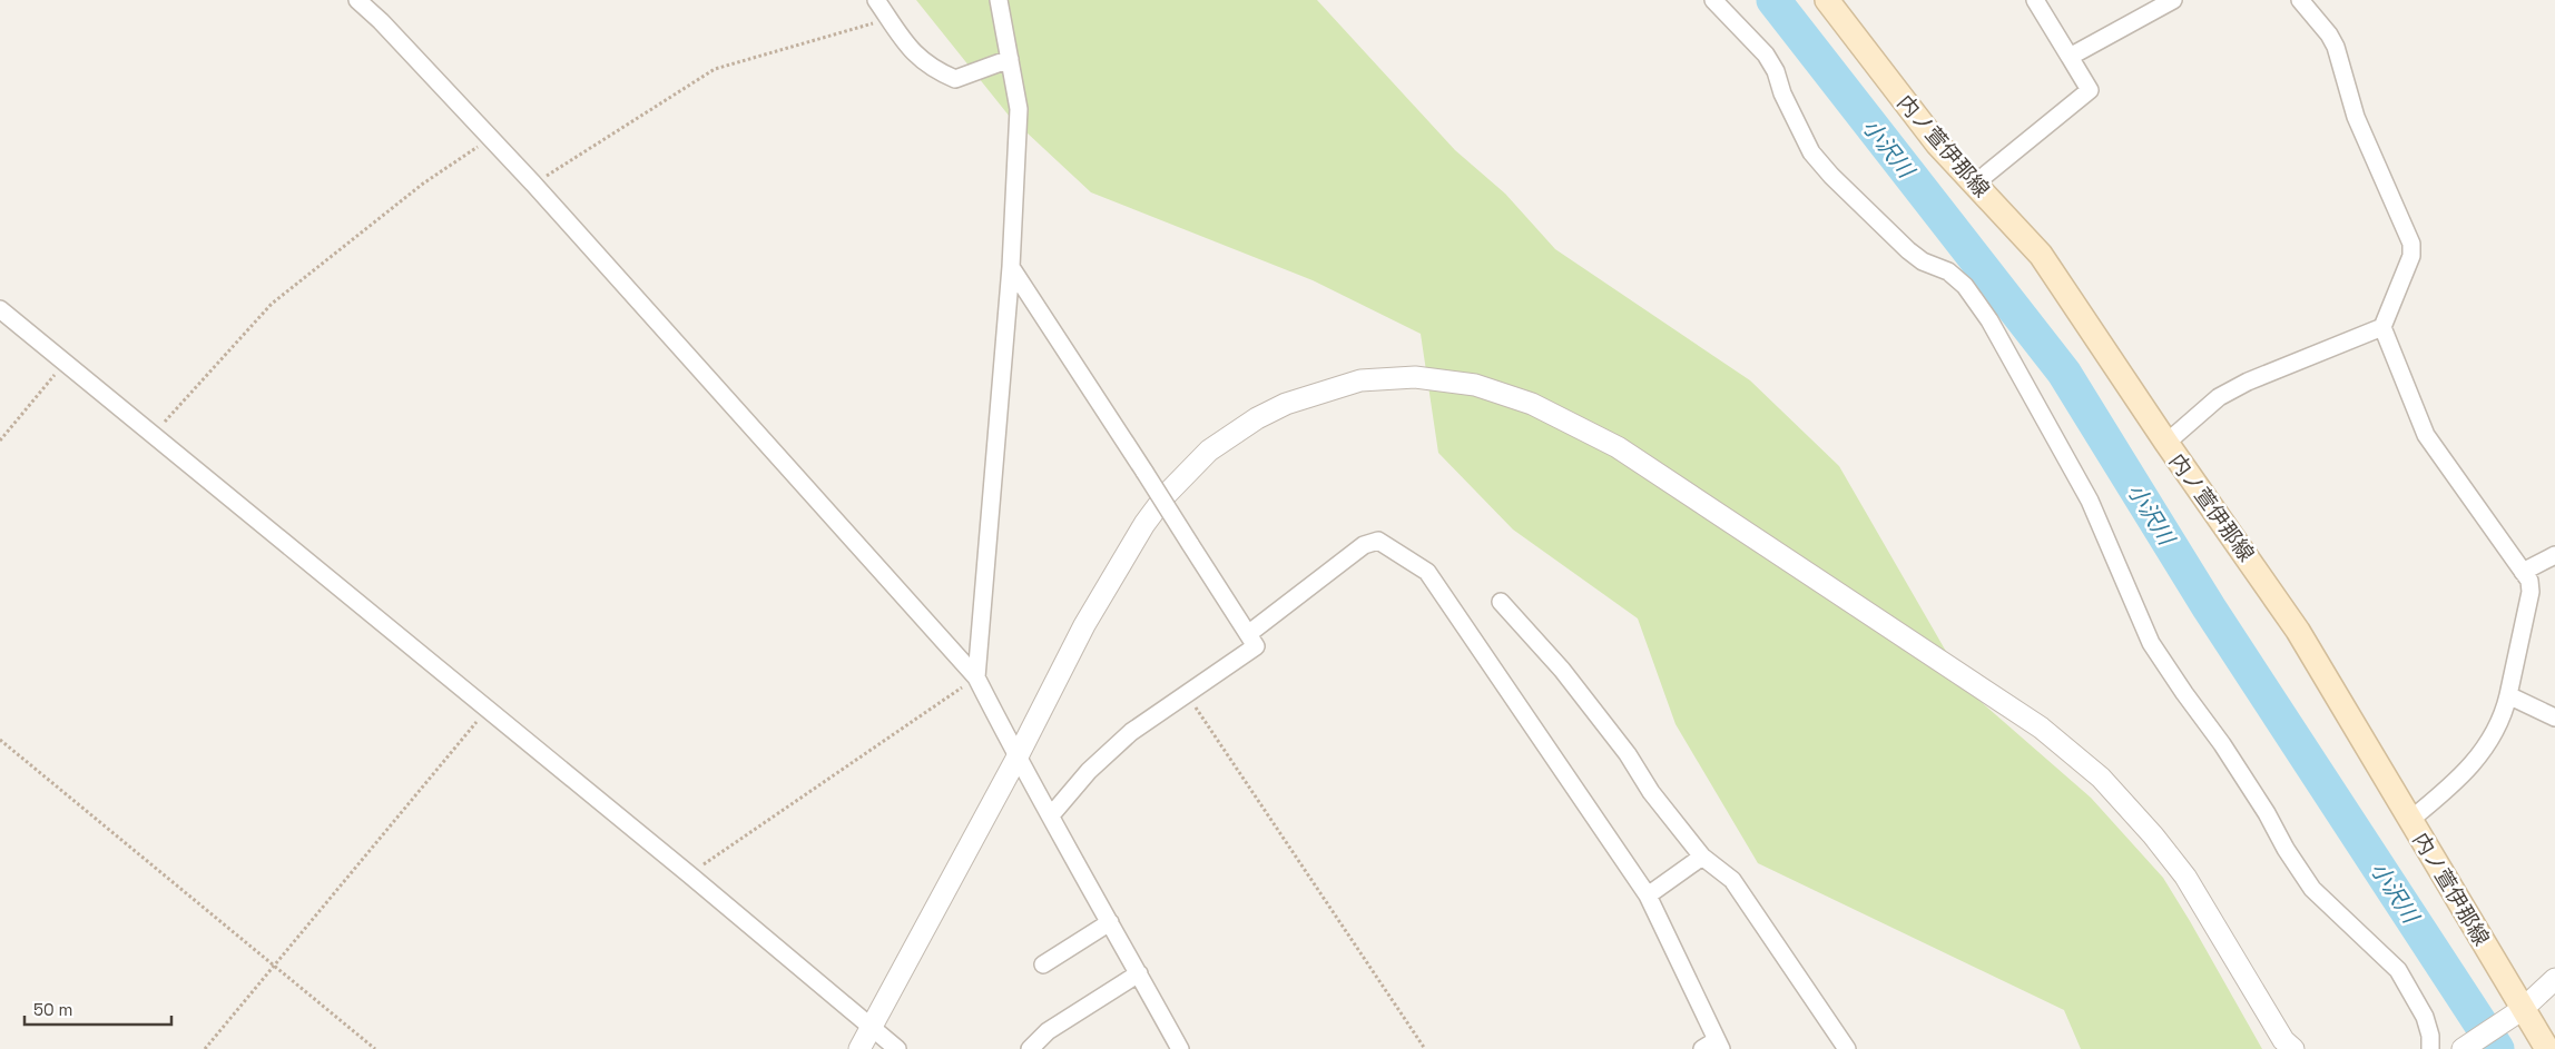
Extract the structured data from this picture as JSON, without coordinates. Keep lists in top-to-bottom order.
{
  "streets": {
    "main road": ["内ノ萱伊那線"]
  },
  "water": ["小沢川"],
  "scale_bar": "50 m"
}
